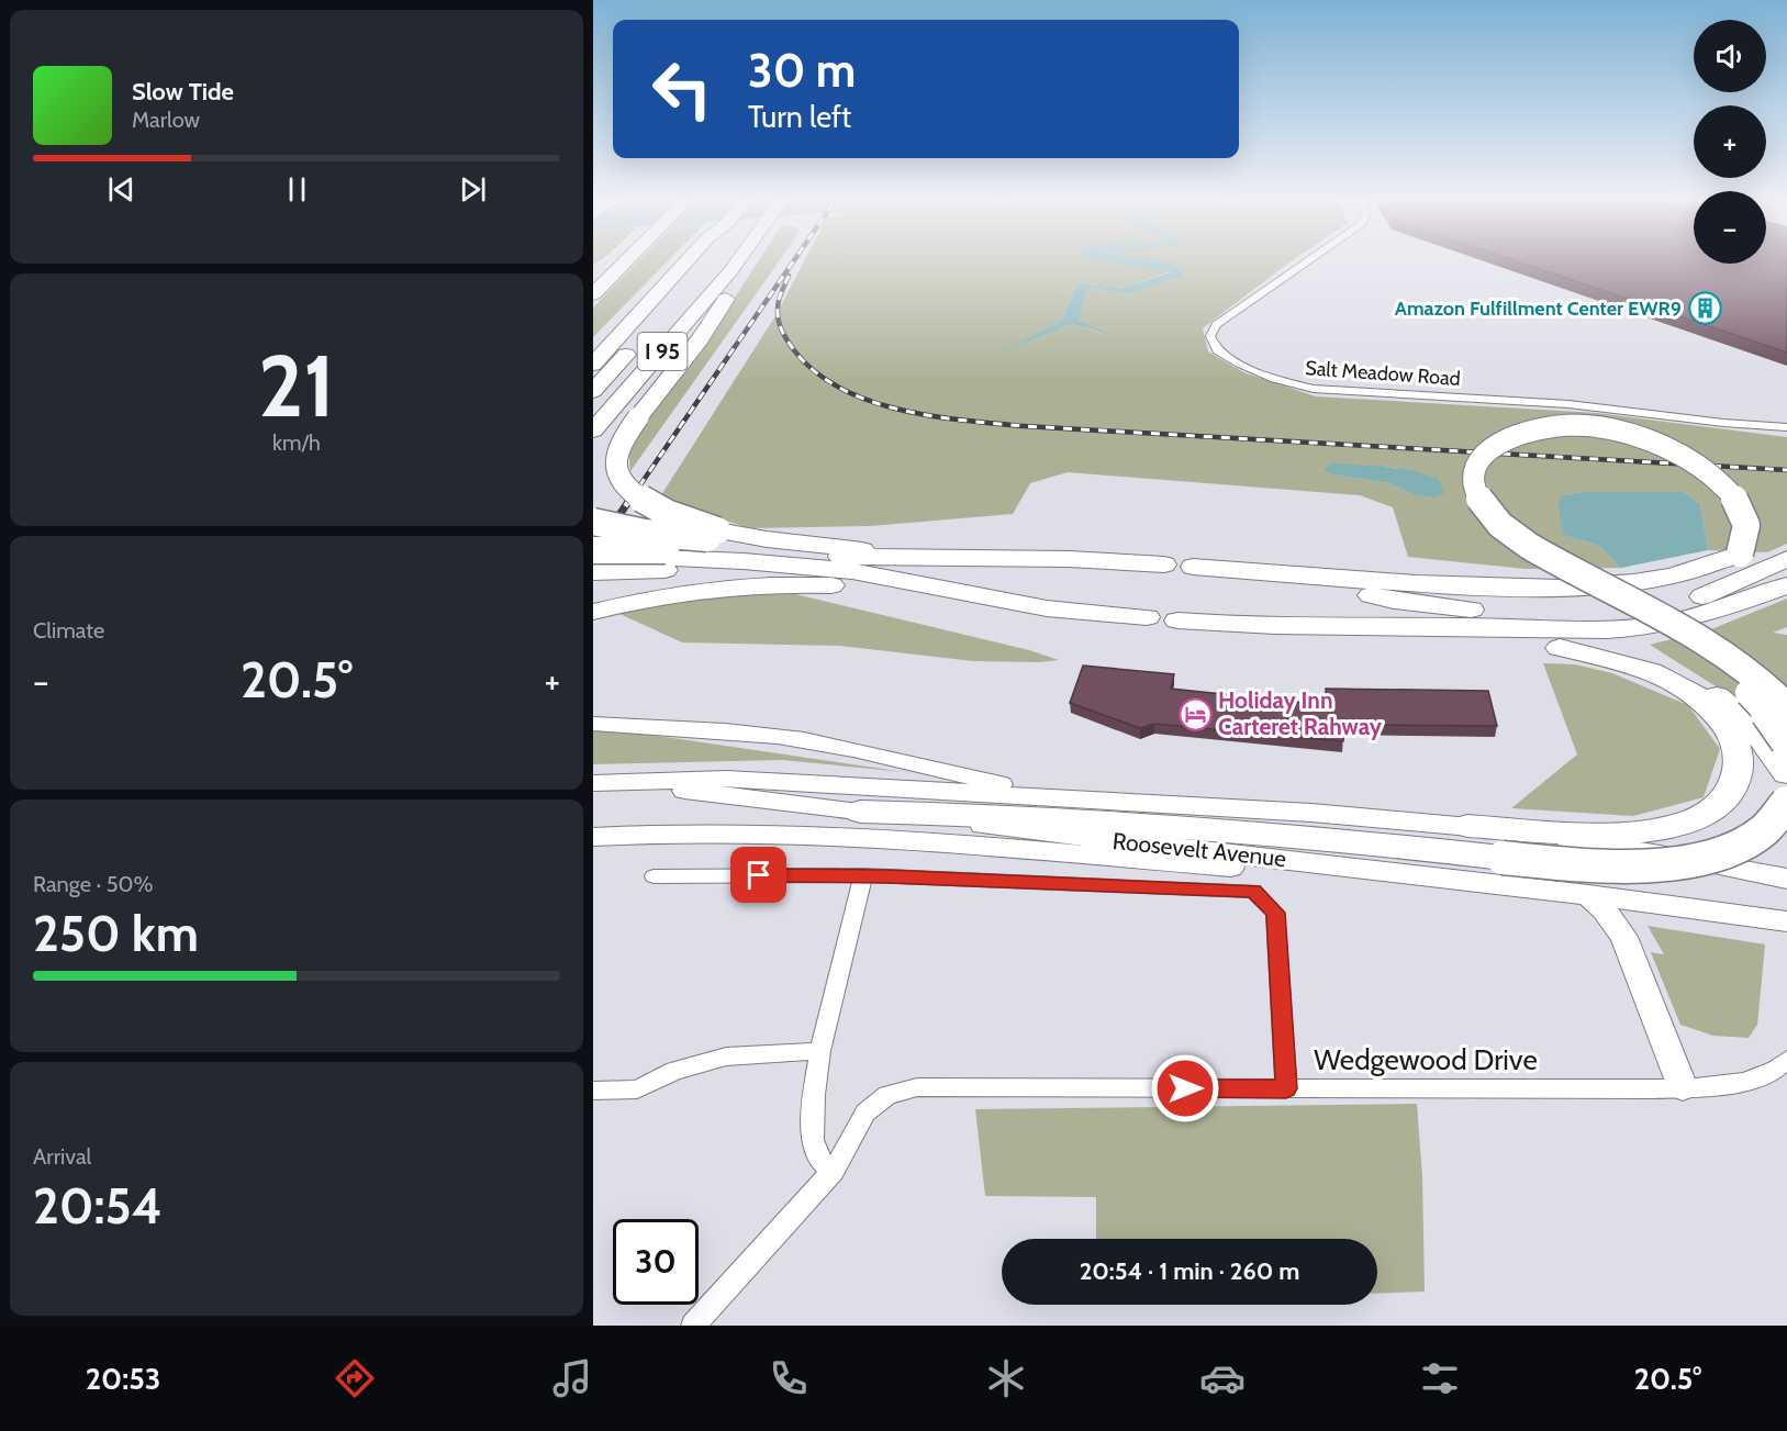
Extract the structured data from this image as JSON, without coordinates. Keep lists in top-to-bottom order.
{
  "streets": {
    "highway": ["I 95"],
    "main road": ["Roosevelt Avenue"],
    "street": ["Salt Meadow Road", "Wedgewood Drive"]
  },
  "places": {
    "building": ["Amazon Fulfillment Center EWR9"],
    "hotel": ["Holiday Inn Carteret Rahway"]
  },
  "page": {
    "map_buttons": ["+", "−"],
    "turn": ["30 m", "Turn left"],
    "song": ["Slow Tide", "Marlow"],
    "tile": [
      ["21", "km/h"],
      "Climate",
      ["Range · 50%", "250 km"],
      ["Arrival", "20:54"]
    ],
    "heat": ["−", "20.5°", "+"],
    "limit": "30",
    "trip": "20:54 · 1 min · 260 m",
    "tabs": ["20:53", "20.5°"]
  }
}
